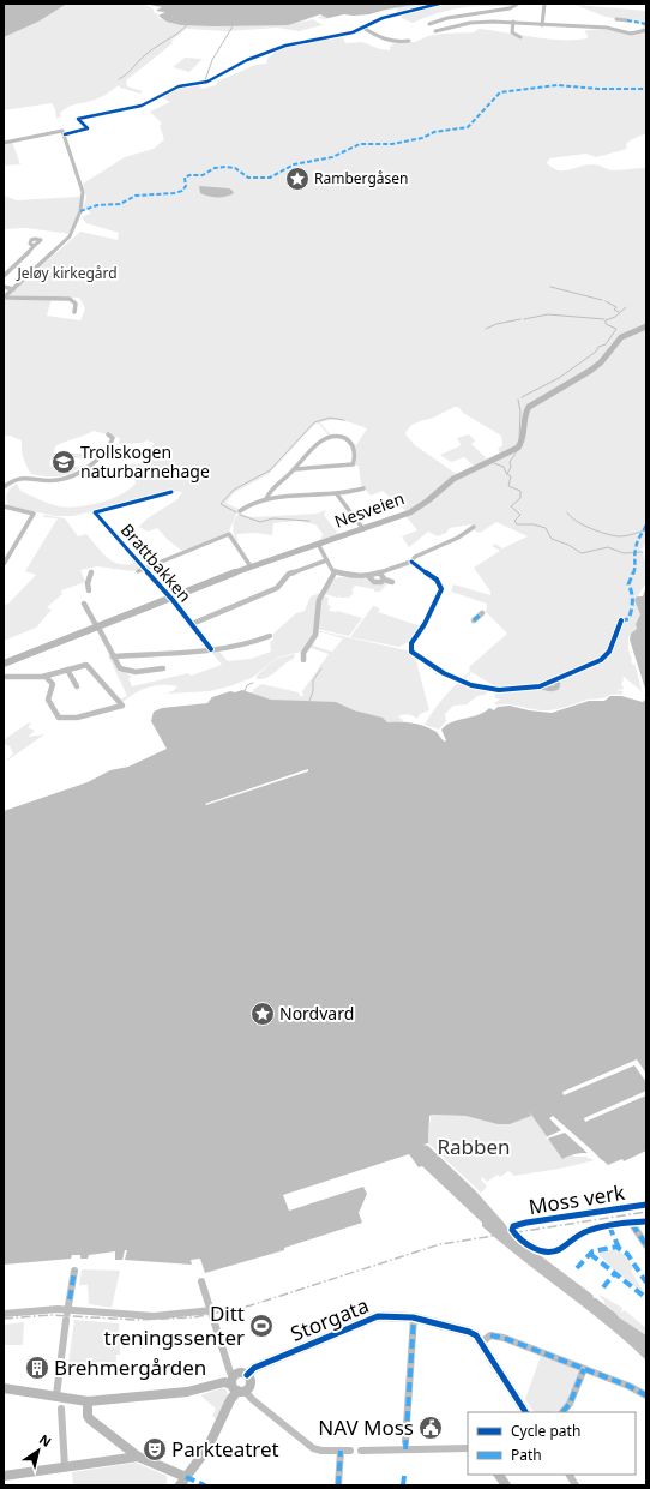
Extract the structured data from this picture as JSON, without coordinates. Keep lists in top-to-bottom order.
{
  "streets": {
    "main road": ["Nesveien", "Storgata"],
    "street": ["Brattbakken", "Moss verk"]
  },
  "crossings": [
    ["Nesveien", "Brattbakken"]
  ],
  "parks": ["Jeløy kirkegård", "Rabben"],
  "places": {
    "place": ["Rambergåsen", "Nordvard"],
    "school or university": ["Trollskogen naturbarnehage"],
    "sports": ["Ditt treningssenter"],
    "building": ["Brehmergården"],
    "public building": ["NAV Moss"],
    "theatre": ["Parkteatret"]
  },
  "legend": ["Cycle path", "Path"],
  "north": "top right"
}
